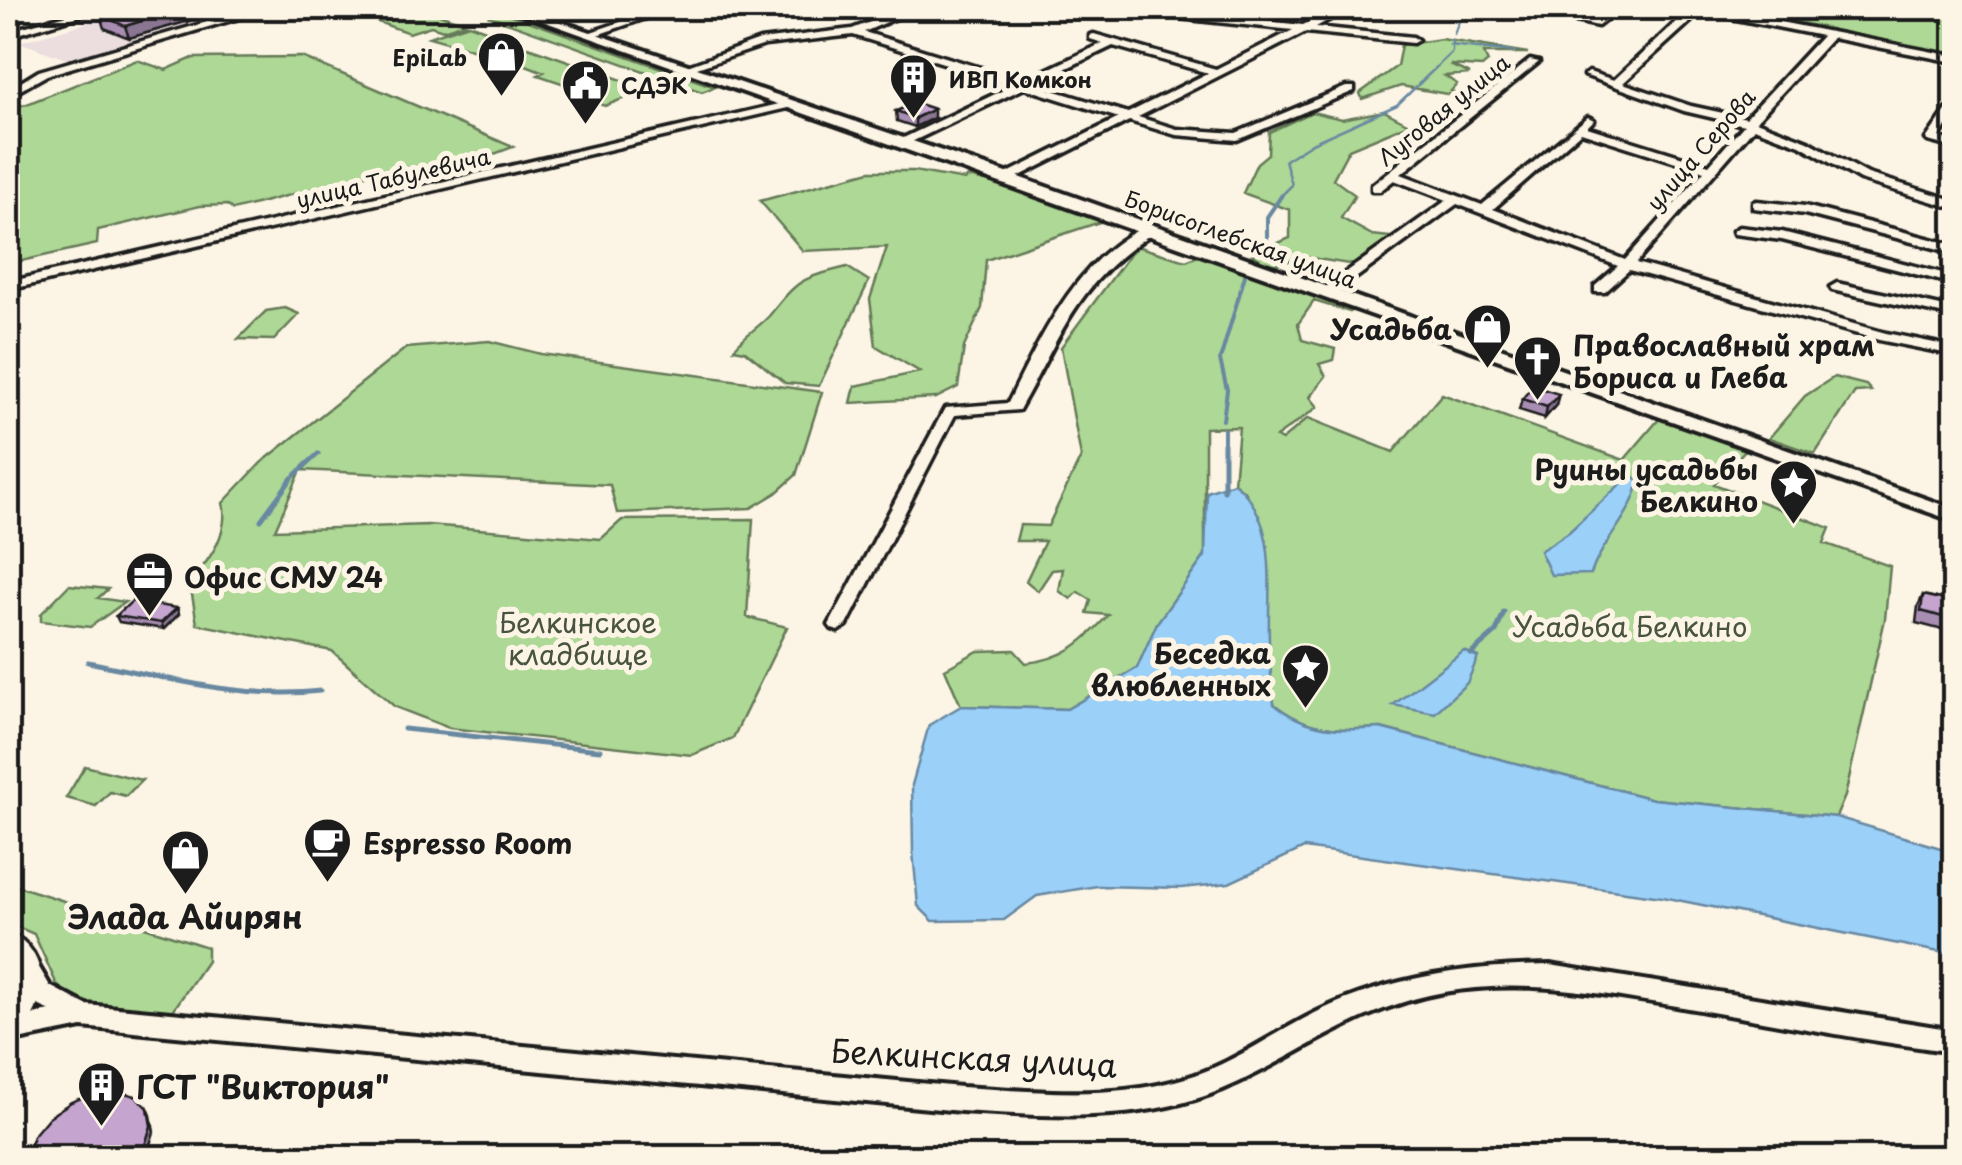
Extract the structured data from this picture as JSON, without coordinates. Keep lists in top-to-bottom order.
{
  "streets": {
    "street": [
      "Луговая улица",
      "улица Серова",
      "улица Табулевича",
      "Борисоглебская улица",
      "Белкинская улица"
    ]
  },
  "crossings": [
    ["улица Табулевича", "Борисоглебская улица"]
  ],
  "parks": ["Белкинское кладбище", "Усадьба Белкино"],
  "places": {
    "shop": ["EpiLab", "Усадьба", "Элада Айирян"],
    "building": ["ИВП Комкон", "ГСТ \"Виктория\""],
    "public building": ["СДЭК"],
    "church": ["Православный храм Бориса и Глеба"],
    "place": ["Руины усадьбы Белкино", "Беседка влюбленных"],
    "office": ["Офис СМУ 24"],
    "cafe": ["Espresso Room"]
  }
}
